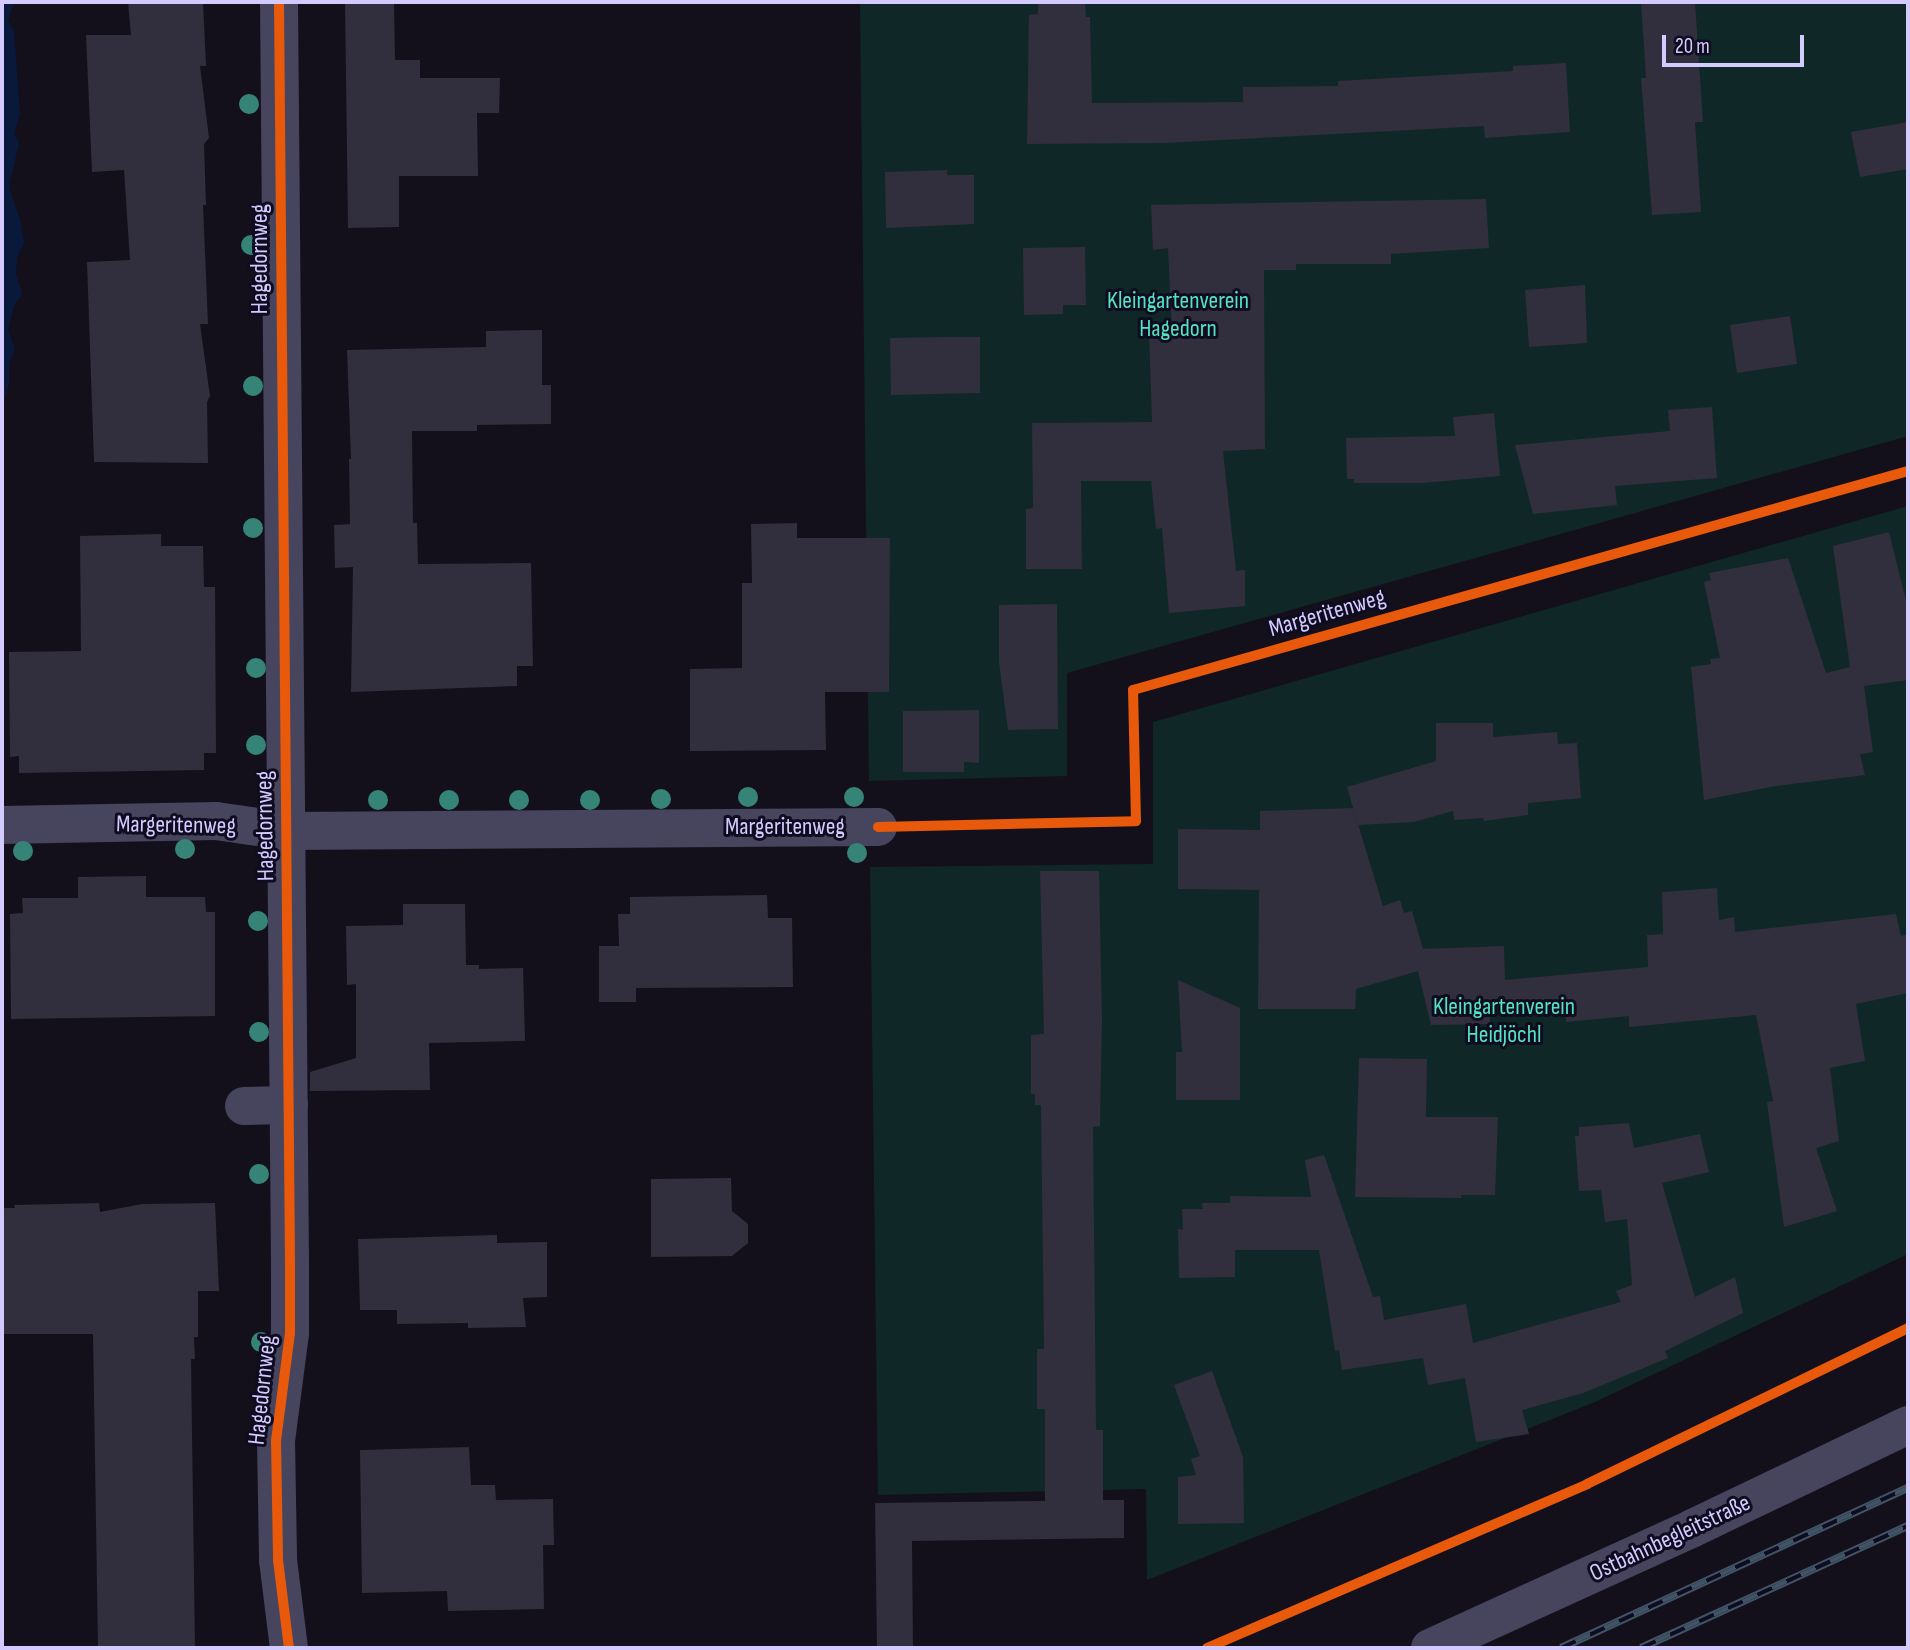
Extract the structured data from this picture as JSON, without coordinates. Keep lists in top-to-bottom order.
{
  "streets": {
    "street": ["Hagedornweg", "Margeritenweg", "Ostbahnbegleitstraße"]
  },
  "crossings": [
    ["Hagedornweg", "Margeritenweg"]
  ],
  "parks": ["Kleingartenverein Hagedorn", "Kleingartenverein Heidjöchl"],
  "scale_bar": "20 m"
}
